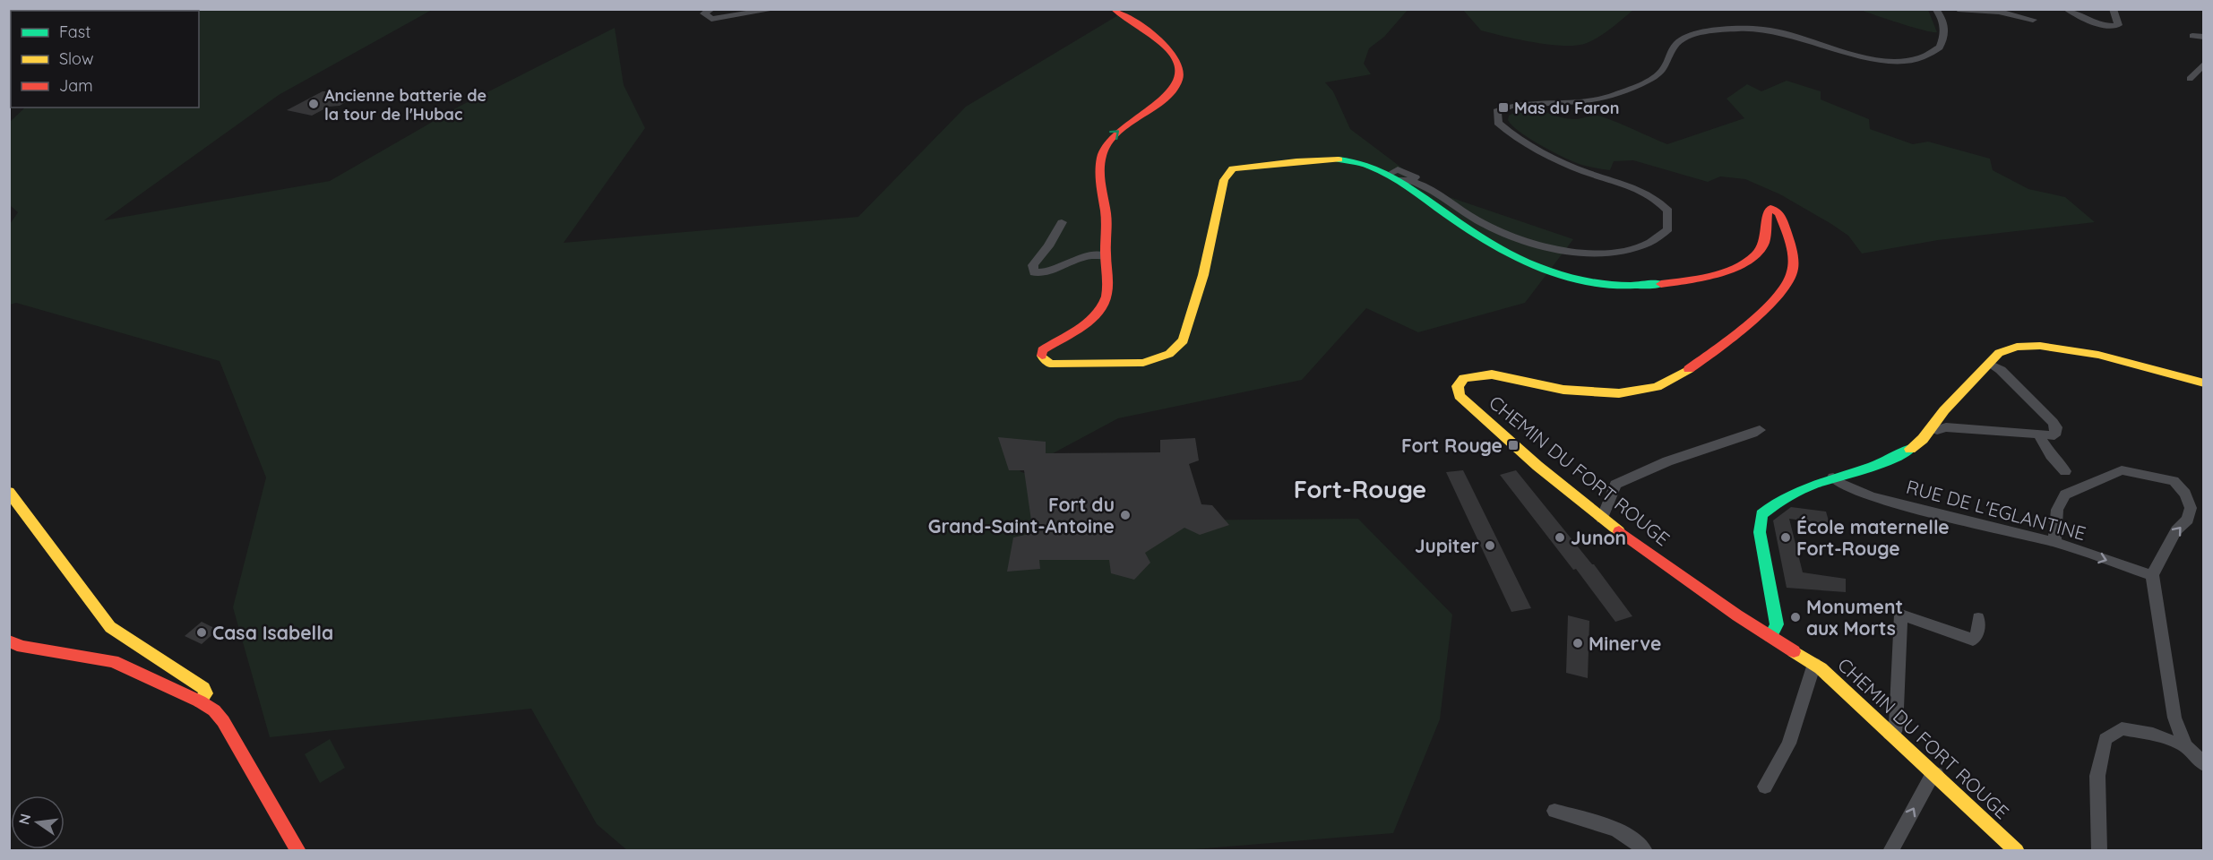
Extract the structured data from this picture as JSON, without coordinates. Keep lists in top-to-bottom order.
{
  "streets": {
    "street": ["CHEMIN DU FORT ROUGE", "RUE DE L'EGLANTINE"]
  },
  "districts": ["Fort-Rouge"],
  "places": {
    "other": [
      "Ancienne batterie de la tour de l'Hubac",
      "Fort du Grand-Saint-Antoine",
      "Junon",
      "École maternelle Fort-Rouge",
      "Jupiter",
      "Monument aux Morts",
      "Casa Isabella",
      "Minerve"
    ],
    "transit": ["Mas du Faron", "Fort Rouge"]
  },
  "legend": ["Fast", "Slow", "Jam"],
  "north": "left"
}
